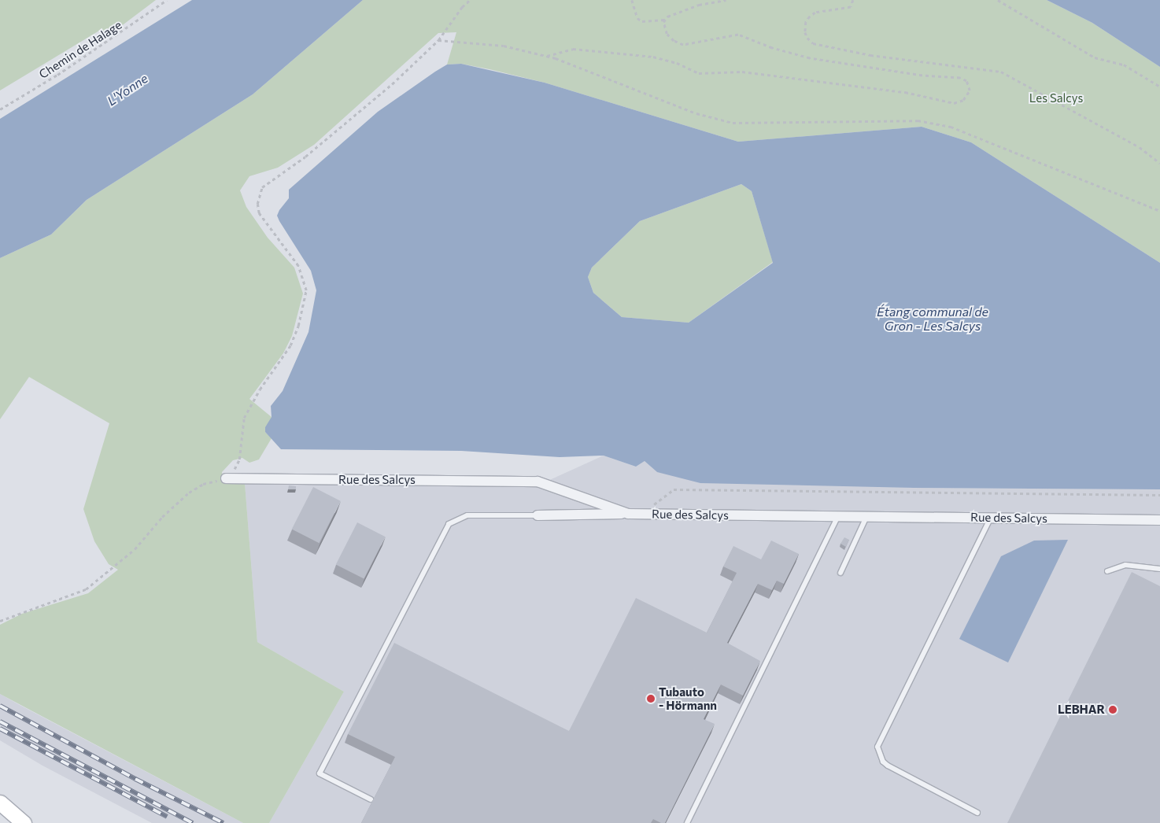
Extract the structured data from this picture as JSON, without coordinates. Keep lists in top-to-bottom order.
{
  "streets": {
    "street": ["Rue des Salcys"],
    "path": ["Chemin de Halage"]
  },
  "water": ["L'Yonne", "Étang communal de Gron - Les Salcys"],
  "parks": ["Les Salcys"],
  "places": ["Tubauto - Hörmann", "LEBHAR"]
}
